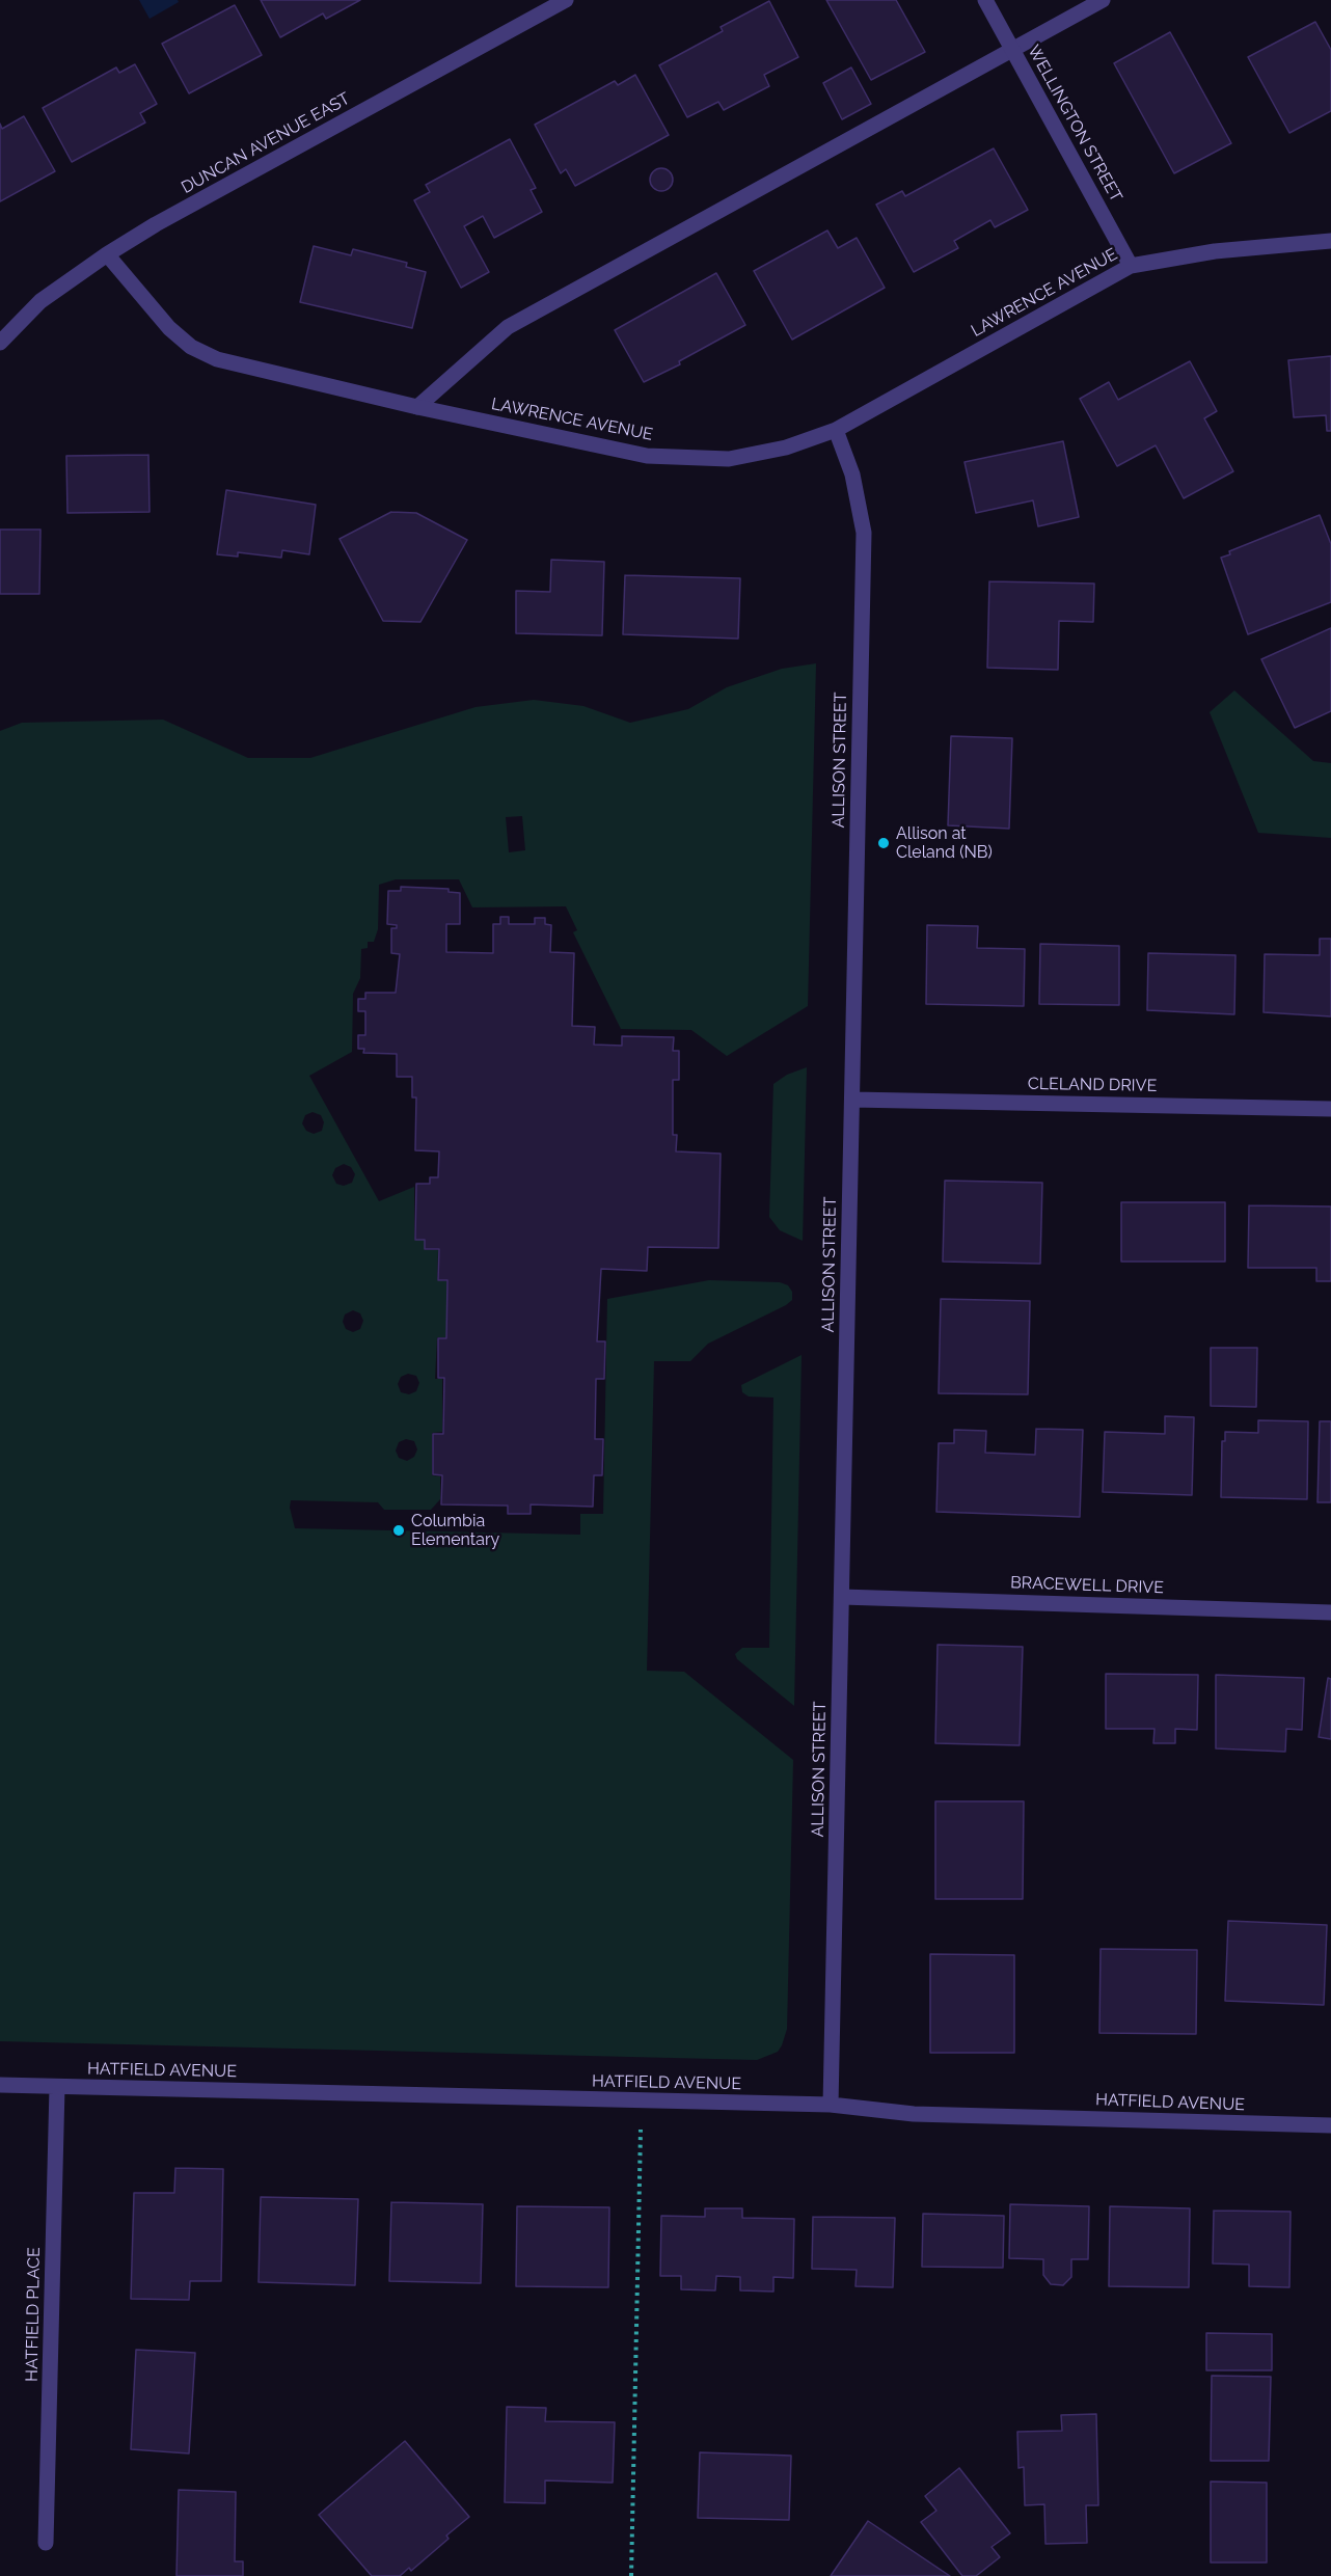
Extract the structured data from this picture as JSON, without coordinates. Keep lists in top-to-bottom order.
{
  "streets": {
    "street": [
      "WELLINGTON STREET",
      "DUNCAN AVENUE EAST",
      "LAWRENCE AVENUE",
      "ALLISON STREET",
      "CLELAND DRIVE",
      "BRACEWELL DRIVE",
      "HATFIELD AVENUE",
      "HATFIELD PLACE"
    ]
  },
  "crossings": [
    ["WELLINGTON STREET", "LAWRENCE AVENUE"],
    ["DUNCAN AVENUE EAST", "LAWRENCE AVENUE"],
    ["LAWRENCE AVENUE", "ALLISON STREET"],
    ["ALLISON STREET", "CLELAND DRIVE"],
    ["ALLISON STREET", "BRACEWELL DRIVE"],
    ["ALLISON STREET", "HATFIELD AVENUE"],
    ["HATFIELD AVENUE", "HATFIELD PLACE"]
  ],
  "places": ["Allison at Cleland (NB)", "Columbia Elementary"]
}
